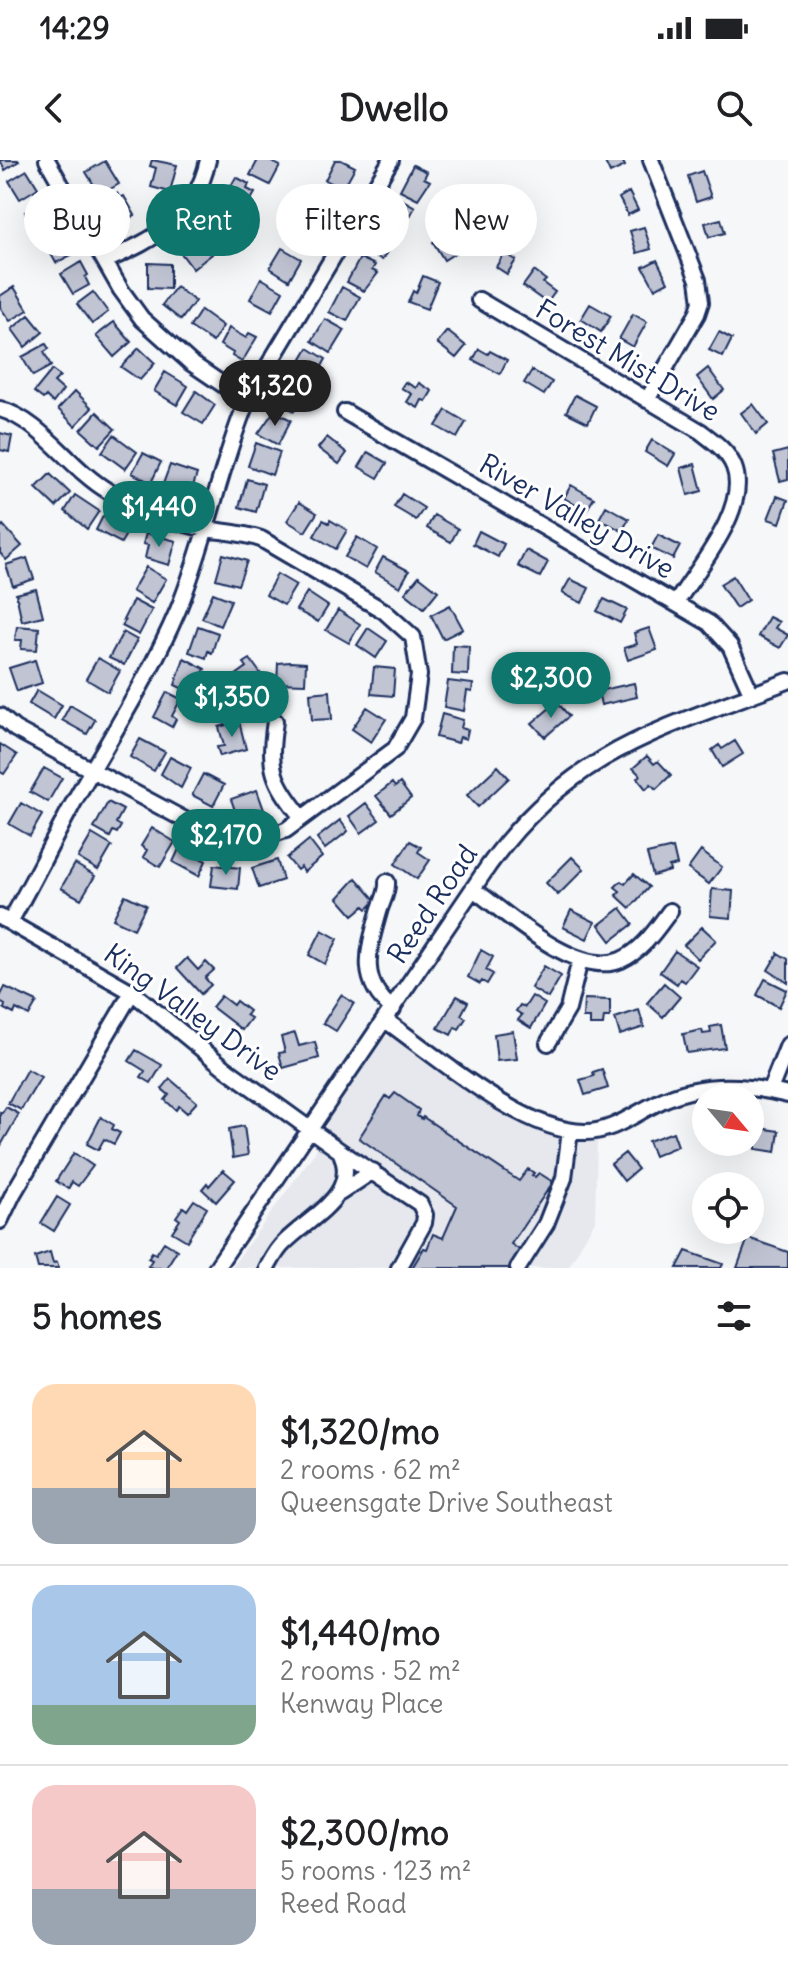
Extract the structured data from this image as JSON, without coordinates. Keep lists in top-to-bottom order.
{
  "streets": {
    "street": [
      "Forest Mist Drive",
      "River Valley Drive",
      "Reed Road",
      "King Valley Drive"
    ]
  },
  "crossings": [
    ["Forest Mist Drive", "River Valley Drive"],
    ["River Valley Drive", "Reed Road"],
    ["Reed Road", "King Valley Drive"]
  ],
  "north": "bottom right",
  "page": {
    "status": "14:29",
    "header": "Dwello",
    "chip": [
      "Buy",
      "Rent",
      "Filters",
      "New"
    ],
    "price": [
      "$1,320",
      "$1,440",
      "$2,300",
      "$1,350",
      "$2,170"
    ],
    "heading": "5 homes",
    "list": [
      {
        "name": "$1,320/mo",
        "note": "2 rooms · 62 m² · Queensgate Drive Southeast"
      },
      {
        "name": "$1,440/mo",
        "note": "2 rooms · 52 m² · Kenway Place"
      },
      {
        "name": "$2,300/mo",
        "note": "5 rooms · 123 m² · Reed Road"
      }
    ]
  }
}
